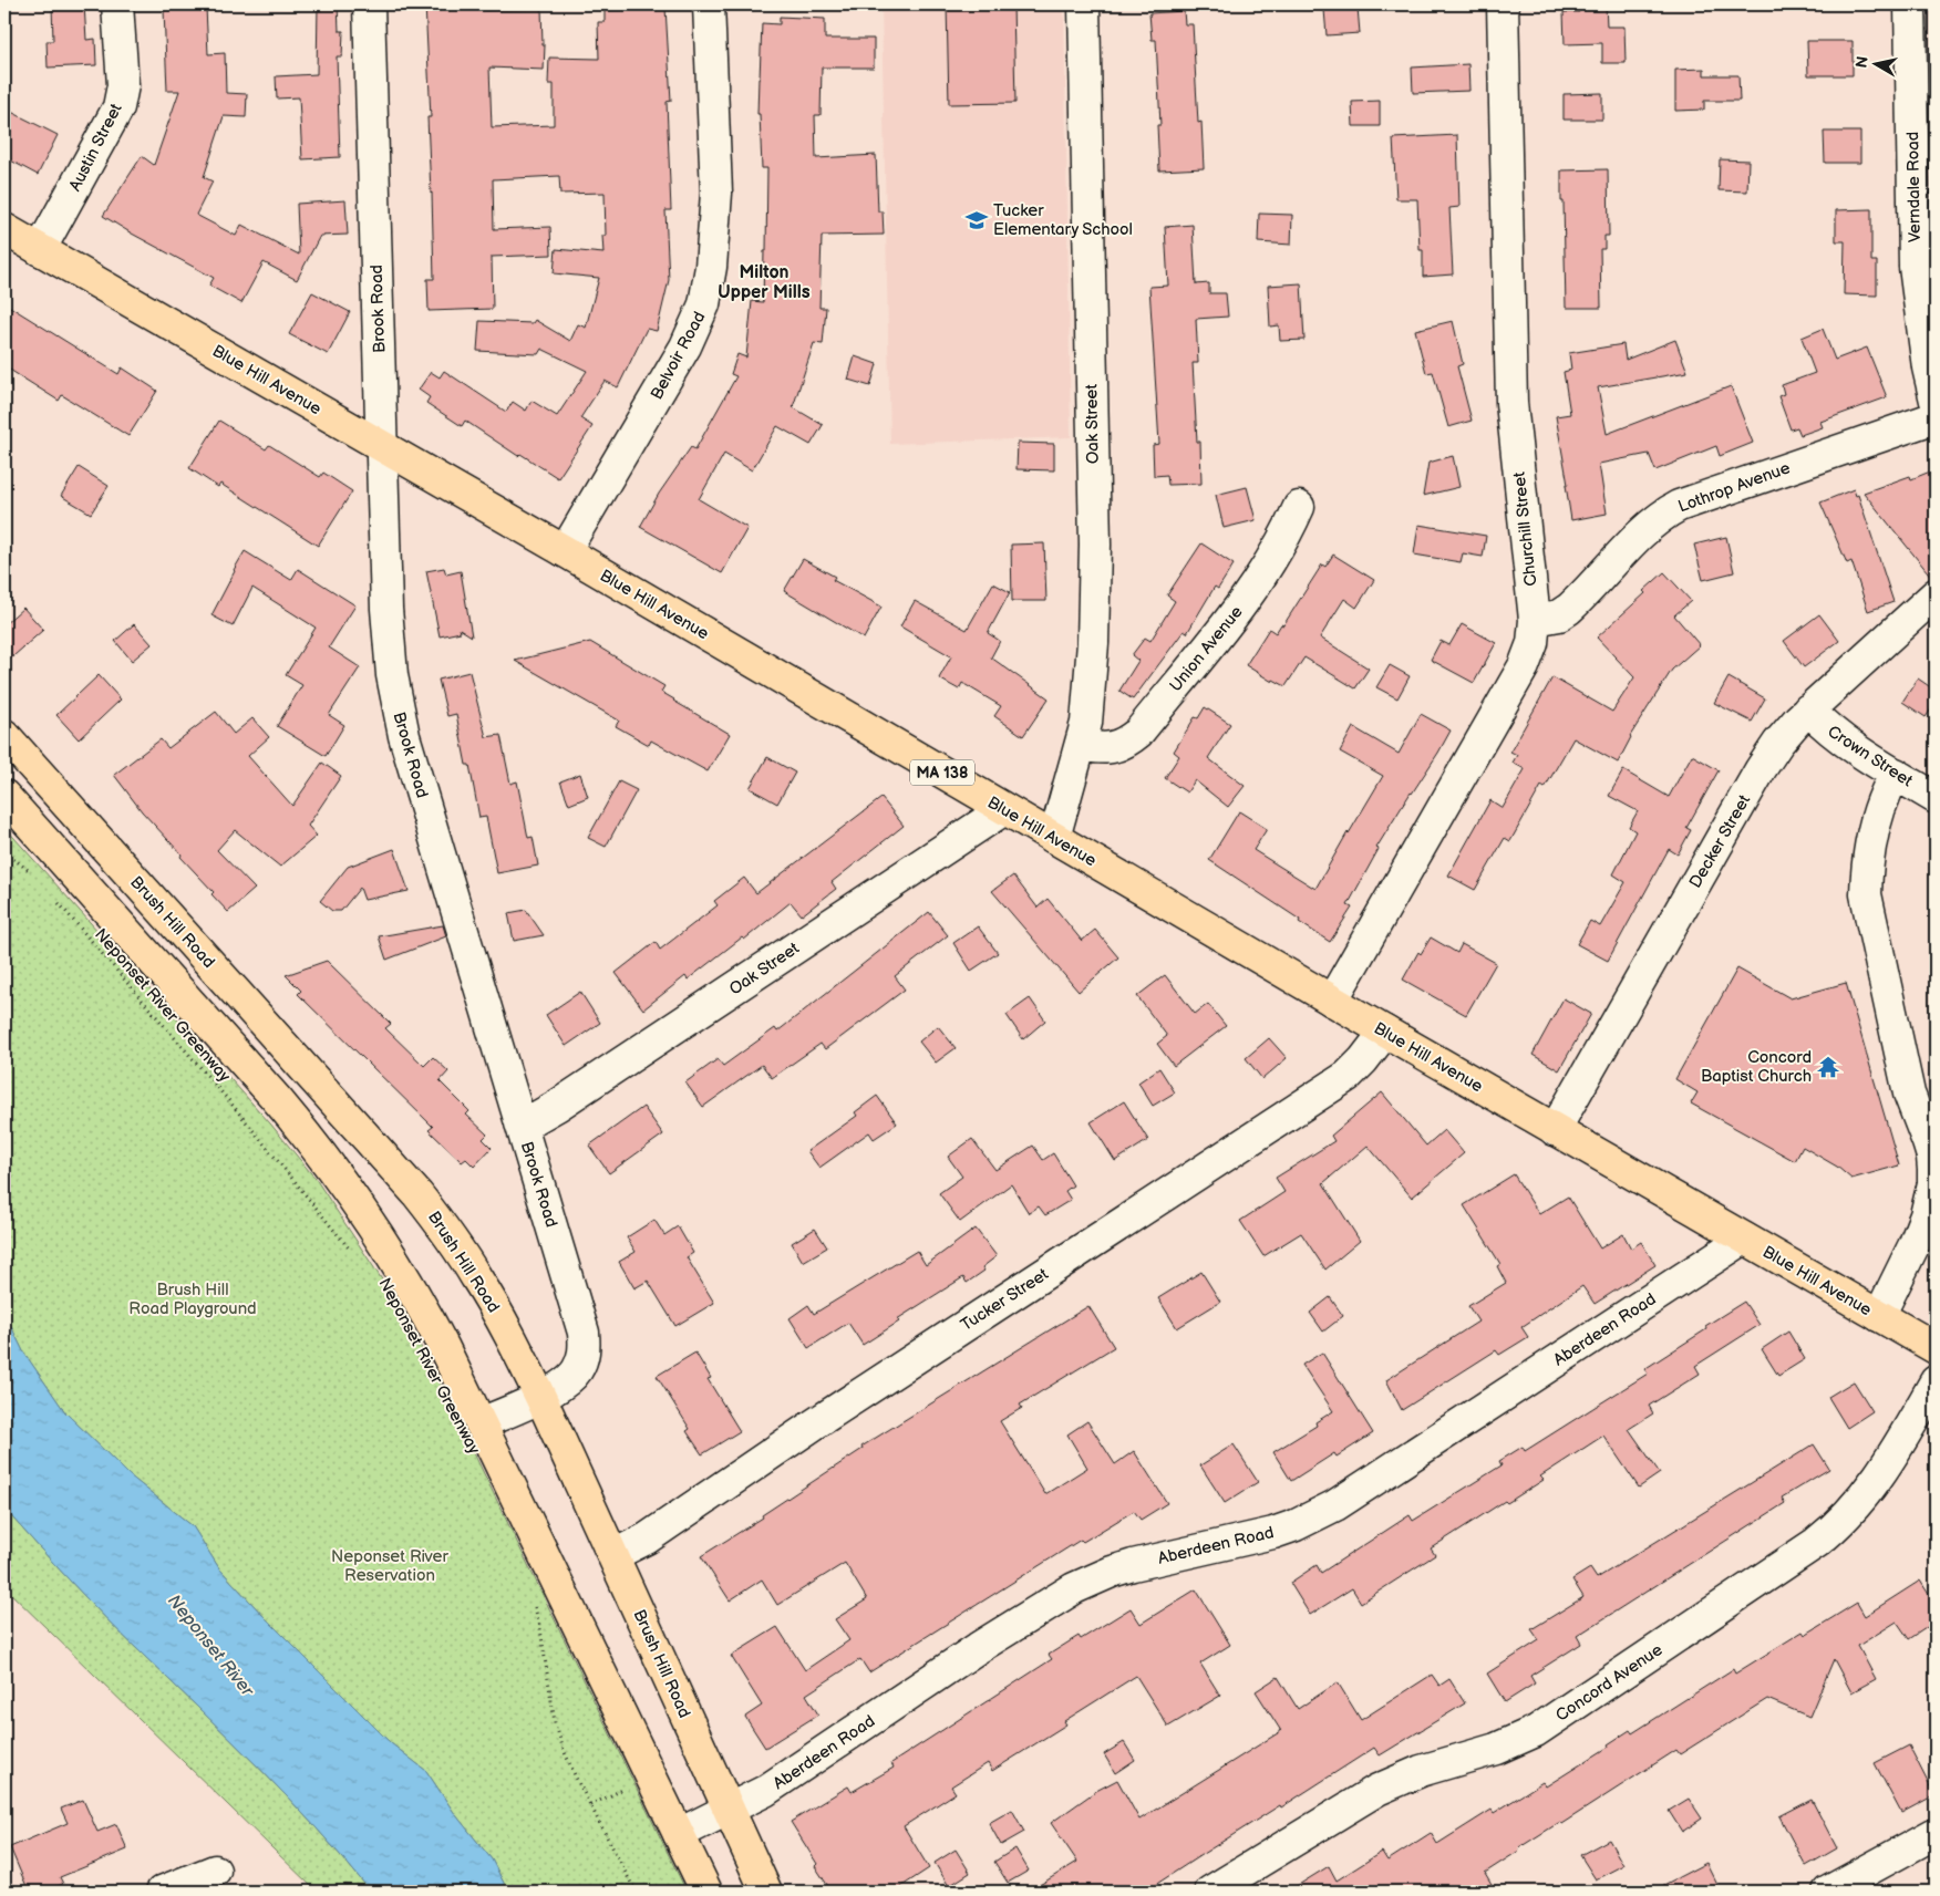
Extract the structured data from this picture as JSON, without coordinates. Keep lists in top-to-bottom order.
{
  "streets": {
    "main road": ["Blue Hill Avenue", "MA 138", "Brush Hill Road"],
    "street": [
      "Austin Street",
      "Verndale Road",
      "Brook Road",
      "Belvoir Road",
      "Oak Street",
      "Lothrop Avenue",
      "Churchill Street",
      "Union Avenue",
      "Crown Street",
      "Decker Street",
      "Tucker Street",
      "Aberdeen Road",
      "Concord Avenue"
    ],
    "path": ["Neponset River Greenway"]
  },
  "crossings": [
    ["Austin Street", "Blue Hill Avenue"],
    ["Brook Road", "Blue Hill Avenue"],
    ["Brook Road", "Oak Street"],
    ["Brook Road", "Brush Hill Road"],
    ["Belvoir Road", "Blue Hill Avenue"],
    ["Blue Hill Avenue", "Oak Street"],
    ["Blue Hill Avenue", "Churchill Street"],
    ["Blue Hill Avenue", "Decker Street"],
    ["Blue Hill Avenue", "Tucker Street"],
    ["Blue Hill Avenue", "Aberdeen Road"],
    ["Oak Street", "Union Avenue"],
    ["Lothrop Avenue", "Churchill Street"],
    ["Crown Street", "Decker Street"],
    ["Brush Hill Road", "Tucker Street"],
    ["Brush Hill Road", "Aberdeen Road"]
  ],
  "districts": ["Milton Upper Mills"],
  "water": ["Neponset River"],
  "parks": ["Brush Hill Road Playground", "Neponset River Reservation"],
  "places": {
    "school or university": ["Tucker Elementary School"],
    "temple": ["Concord Baptist Church"]
  },
  "north": "left"
}
